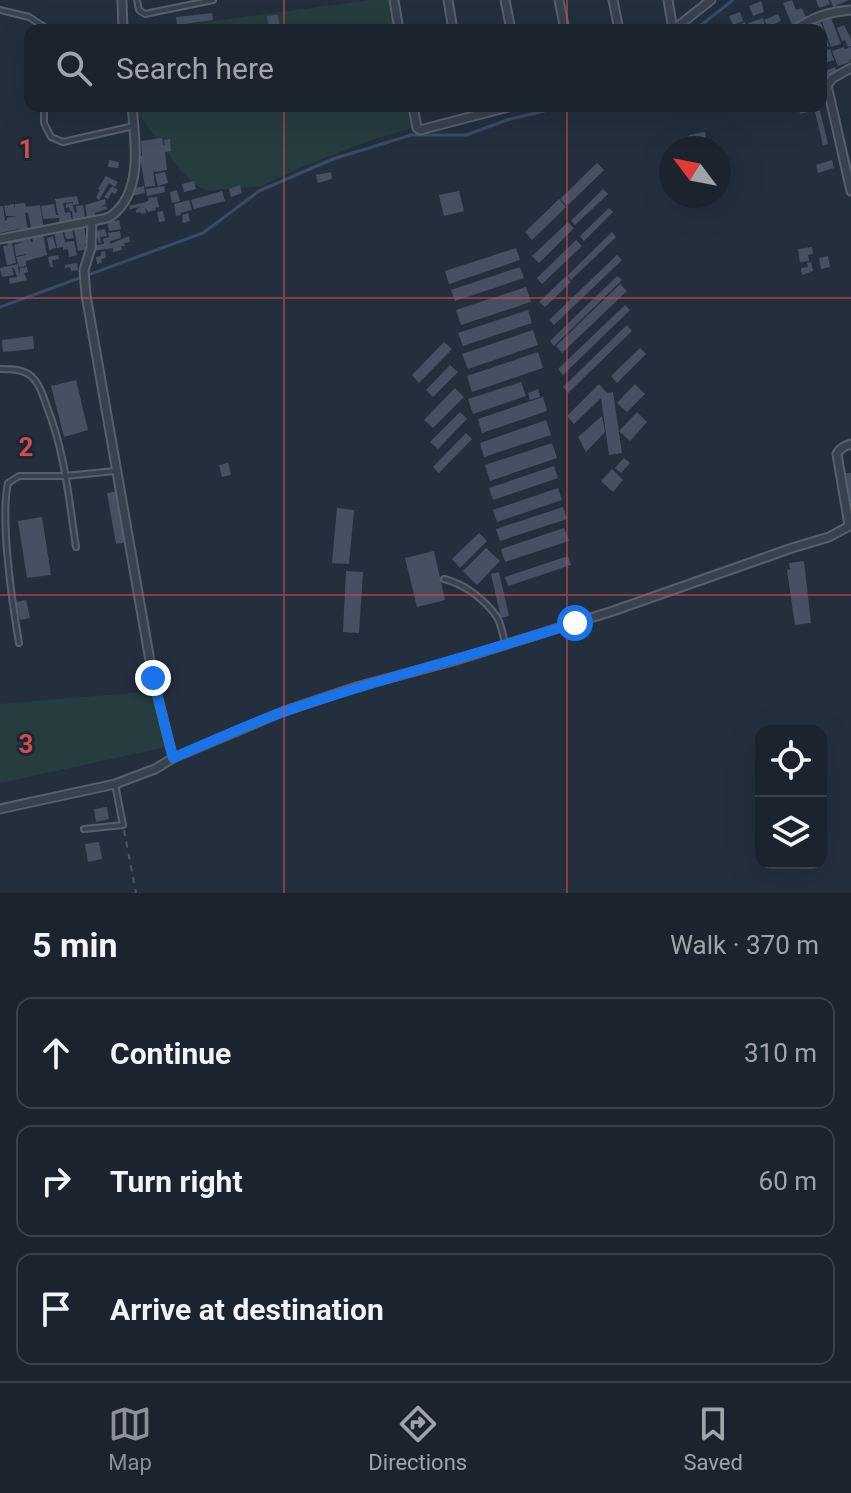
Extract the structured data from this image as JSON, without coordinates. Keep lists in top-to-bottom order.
{
  "north": "top left",
  "page": {
    "search": "Search here",
    "heading": ["5 min", "Walk · 370 m"],
    "list": [
      ["Continue", "310 m"],
      ["Turn right", "60 m"],
      "Arrive at destination"
    ],
    "nav": ["Map", "Directions", "Saved"]
  },
  "grid": {
    "rows": ["1", "2", "3"]
  }
}
